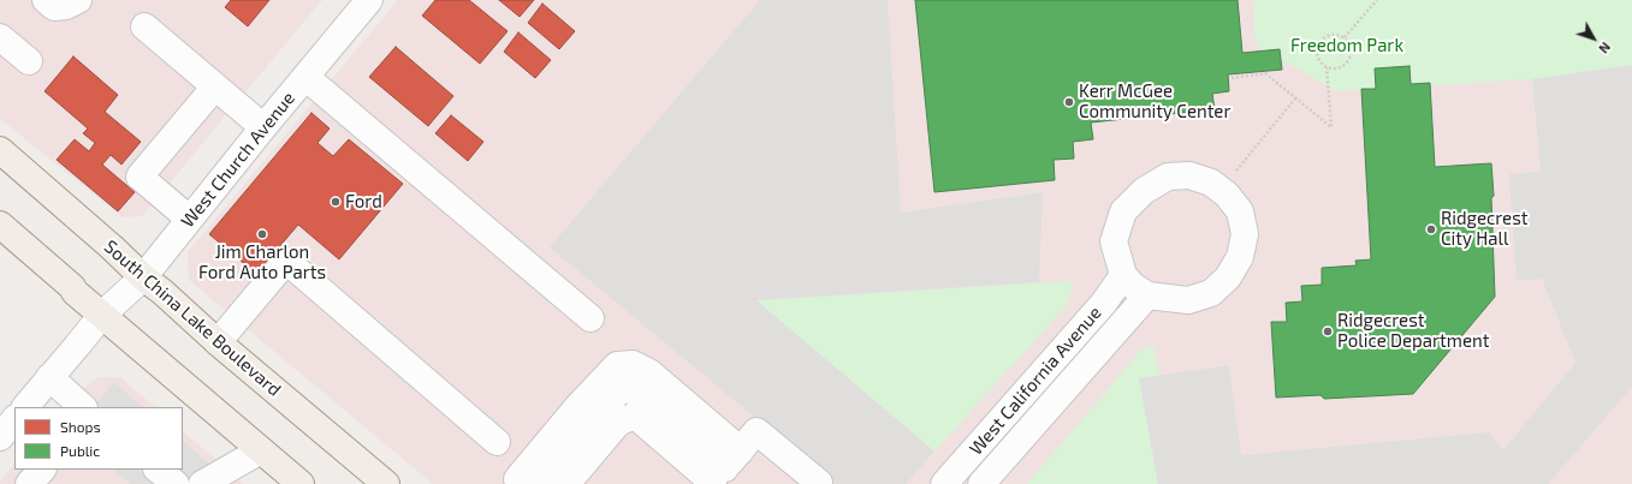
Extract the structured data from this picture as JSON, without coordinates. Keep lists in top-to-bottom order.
{
  "streets": {
    "main road": ["South China Lake Boulevard"],
    "street": ["West Church Avenue", "West California Avenue"]
  },
  "crossings": [
    ["West Church Avenue", "South China Lake Boulevard"]
  ],
  "parks": ["Freedom Park"],
  "places": [
    "Kerr McGee Community Center",
    "Ford",
    "Ridgecrest City Hall",
    "Jim Charlon Ford Auto Parts",
    "Ridgecrest Police Department"
  ],
  "legend": ["Shops", "Public"],
  "north": "bottom right"
}
